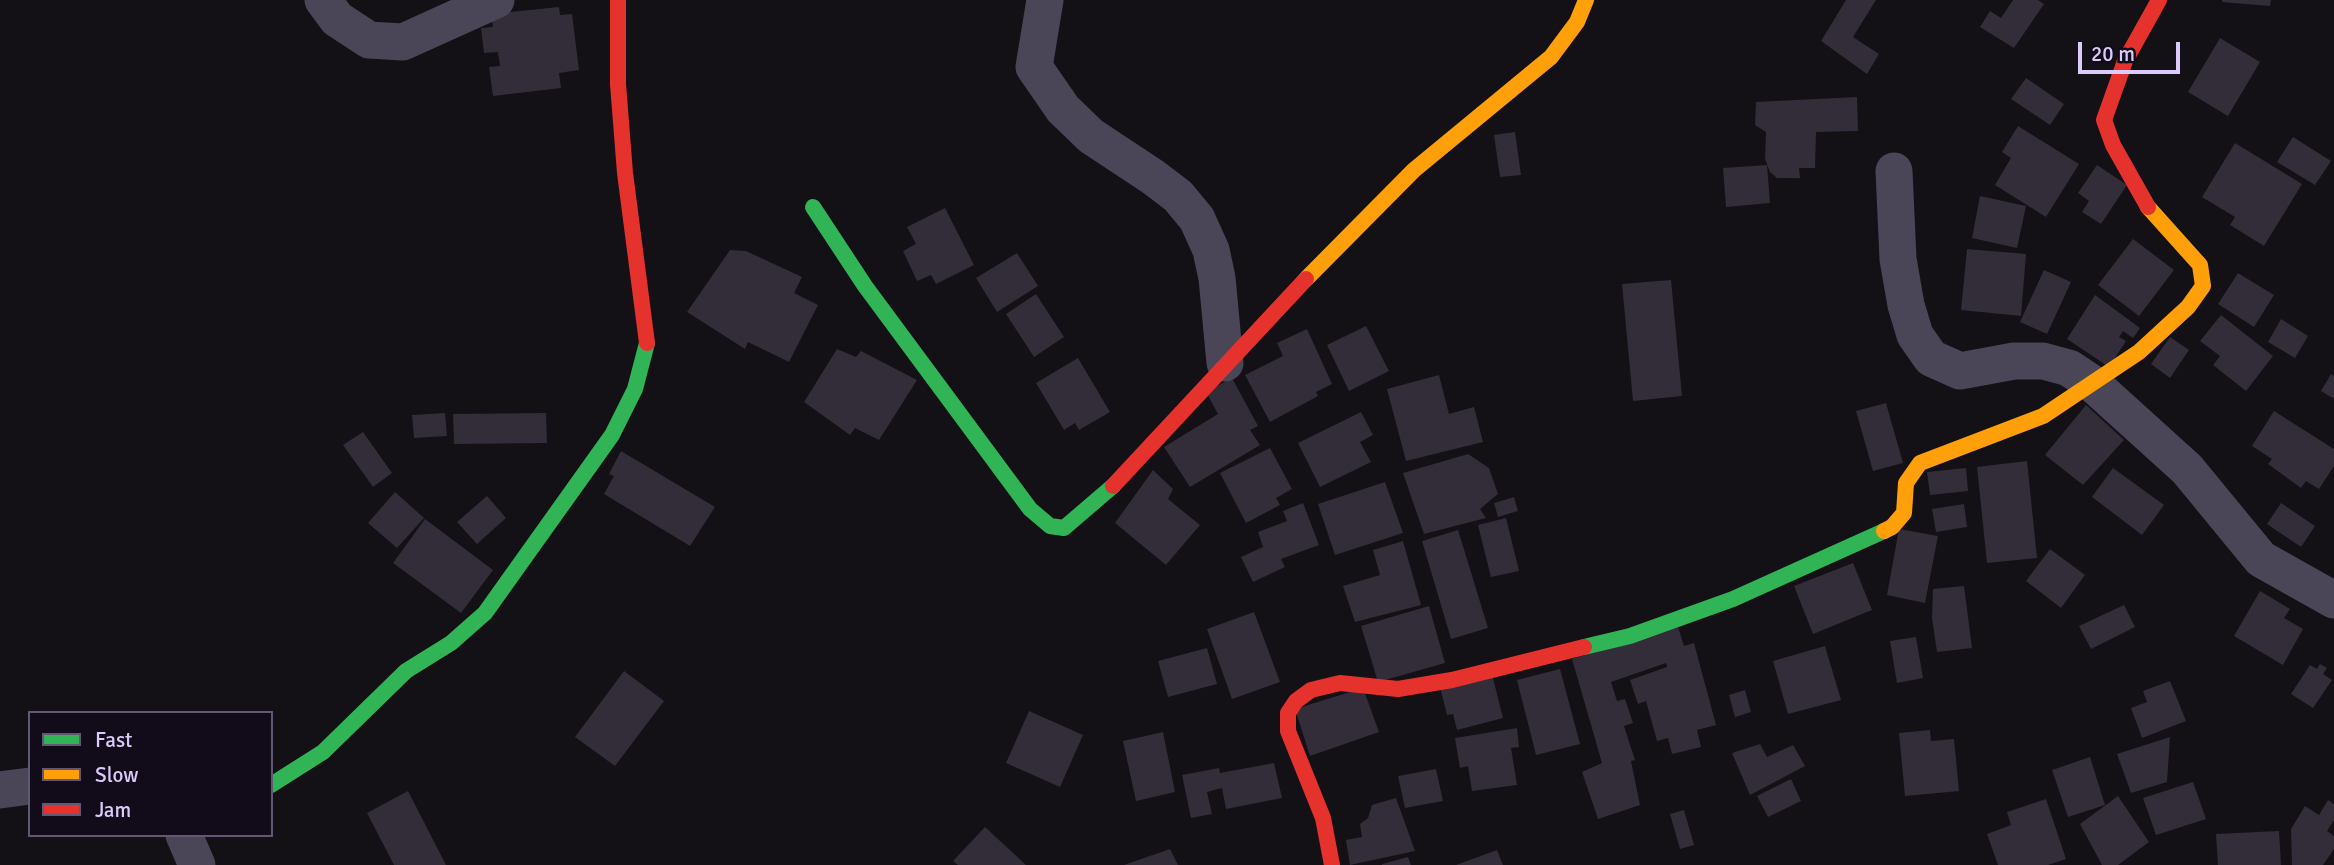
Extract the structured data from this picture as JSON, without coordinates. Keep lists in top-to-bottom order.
{
  "legend": ["Fast", "Slow", "Jam"],
  "scale_bar": "20 m"
}
